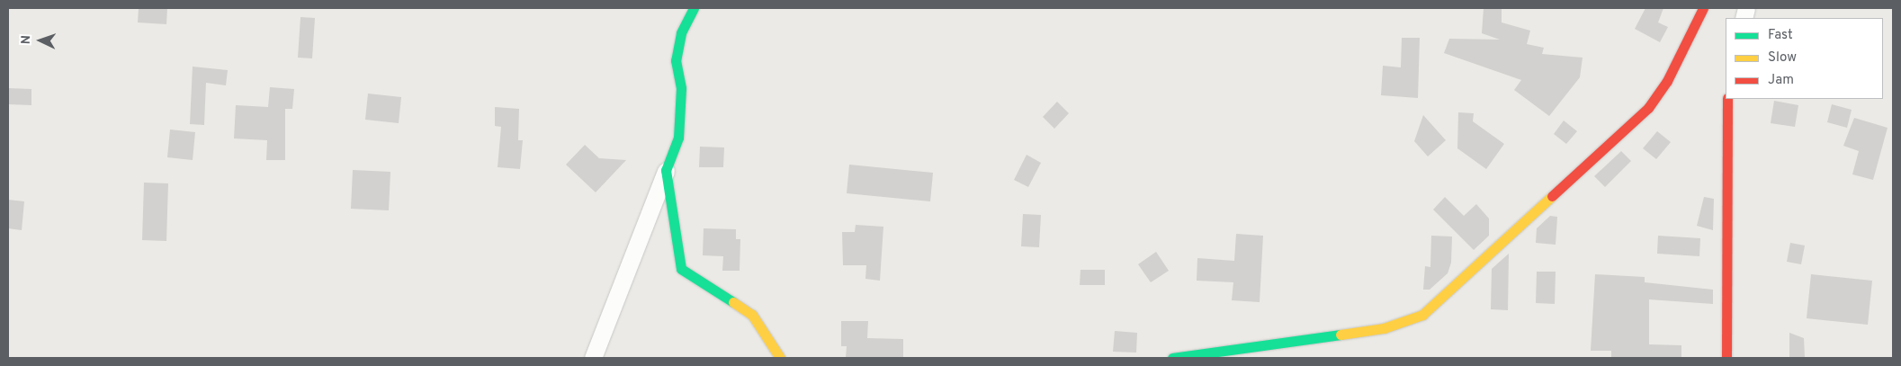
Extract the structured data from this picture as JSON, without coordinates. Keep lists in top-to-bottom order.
{
  "legend": ["Fast", "Slow", "Jam"],
  "north": "left"
}
